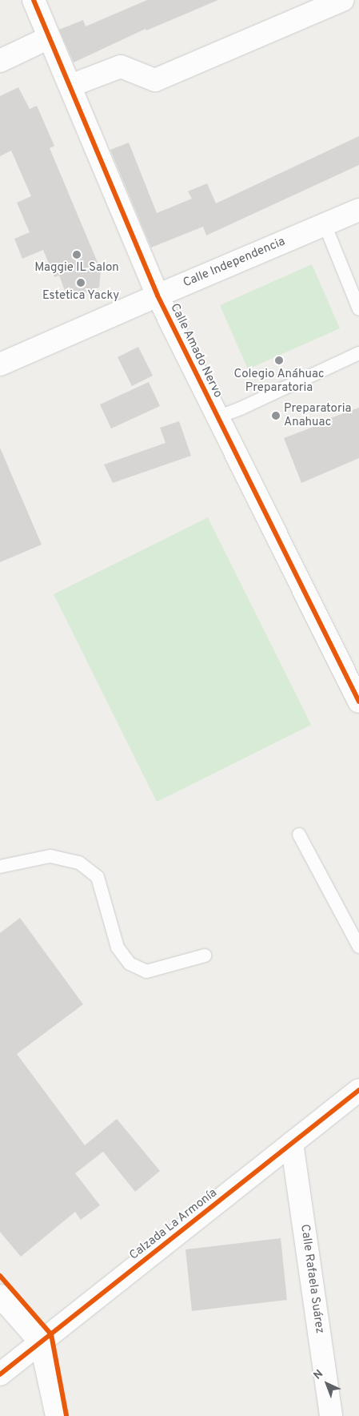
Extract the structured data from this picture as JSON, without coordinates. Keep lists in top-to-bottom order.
{
  "streets": {
    "street": [
      "Calle Independencia",
      "Calle Amado Nervo",
      "Calzada La Armonía",
      "Calle Rafaela Suárez"
    ]
  },
  "crossings": [
    ["Calle Independencia", "Calle Amado Nervo"],
    ["Calzada La Armonía", "Calle Rafaela Suárez"]
  ],
  "places": [
    "Maggie IL Salon",
    "Estetica Yacky",
    "Colegio Anáhuac Preparatoria",
    "Preparatoria Anahuac"
  ],
  "north": "top left"
}
